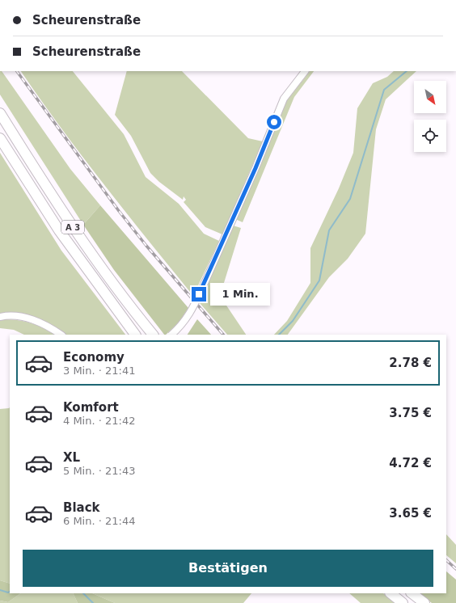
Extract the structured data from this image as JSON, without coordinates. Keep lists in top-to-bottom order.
{
  "streets": {
    "highway": ["A 3"]
  },
  "north": "bottom right",
  "page": {
    "banner": ["Scheurenstraße", "Scheurenstraße"],
    "bubble": "1 Min.",
    "list": [
      {
        "name": "Economy",
        "note": "3 Min. · 21:41",
        "value": "2.78 €"
      },
      {
        "name": "Komfort",
        "note": "4 Min. · 21:42",
        "value": "3.75 €"
      },
      {
        "name": "XL",
        "note": "5 Min. · 21:43",
        "value": "4.72 €"
      },
      {
        "name": "Black",
        "note": "6 Min. · 21:44",
        "value": "3.65 €"
      }
    ],
    "buttons": "Bestätigen"
  }
}
